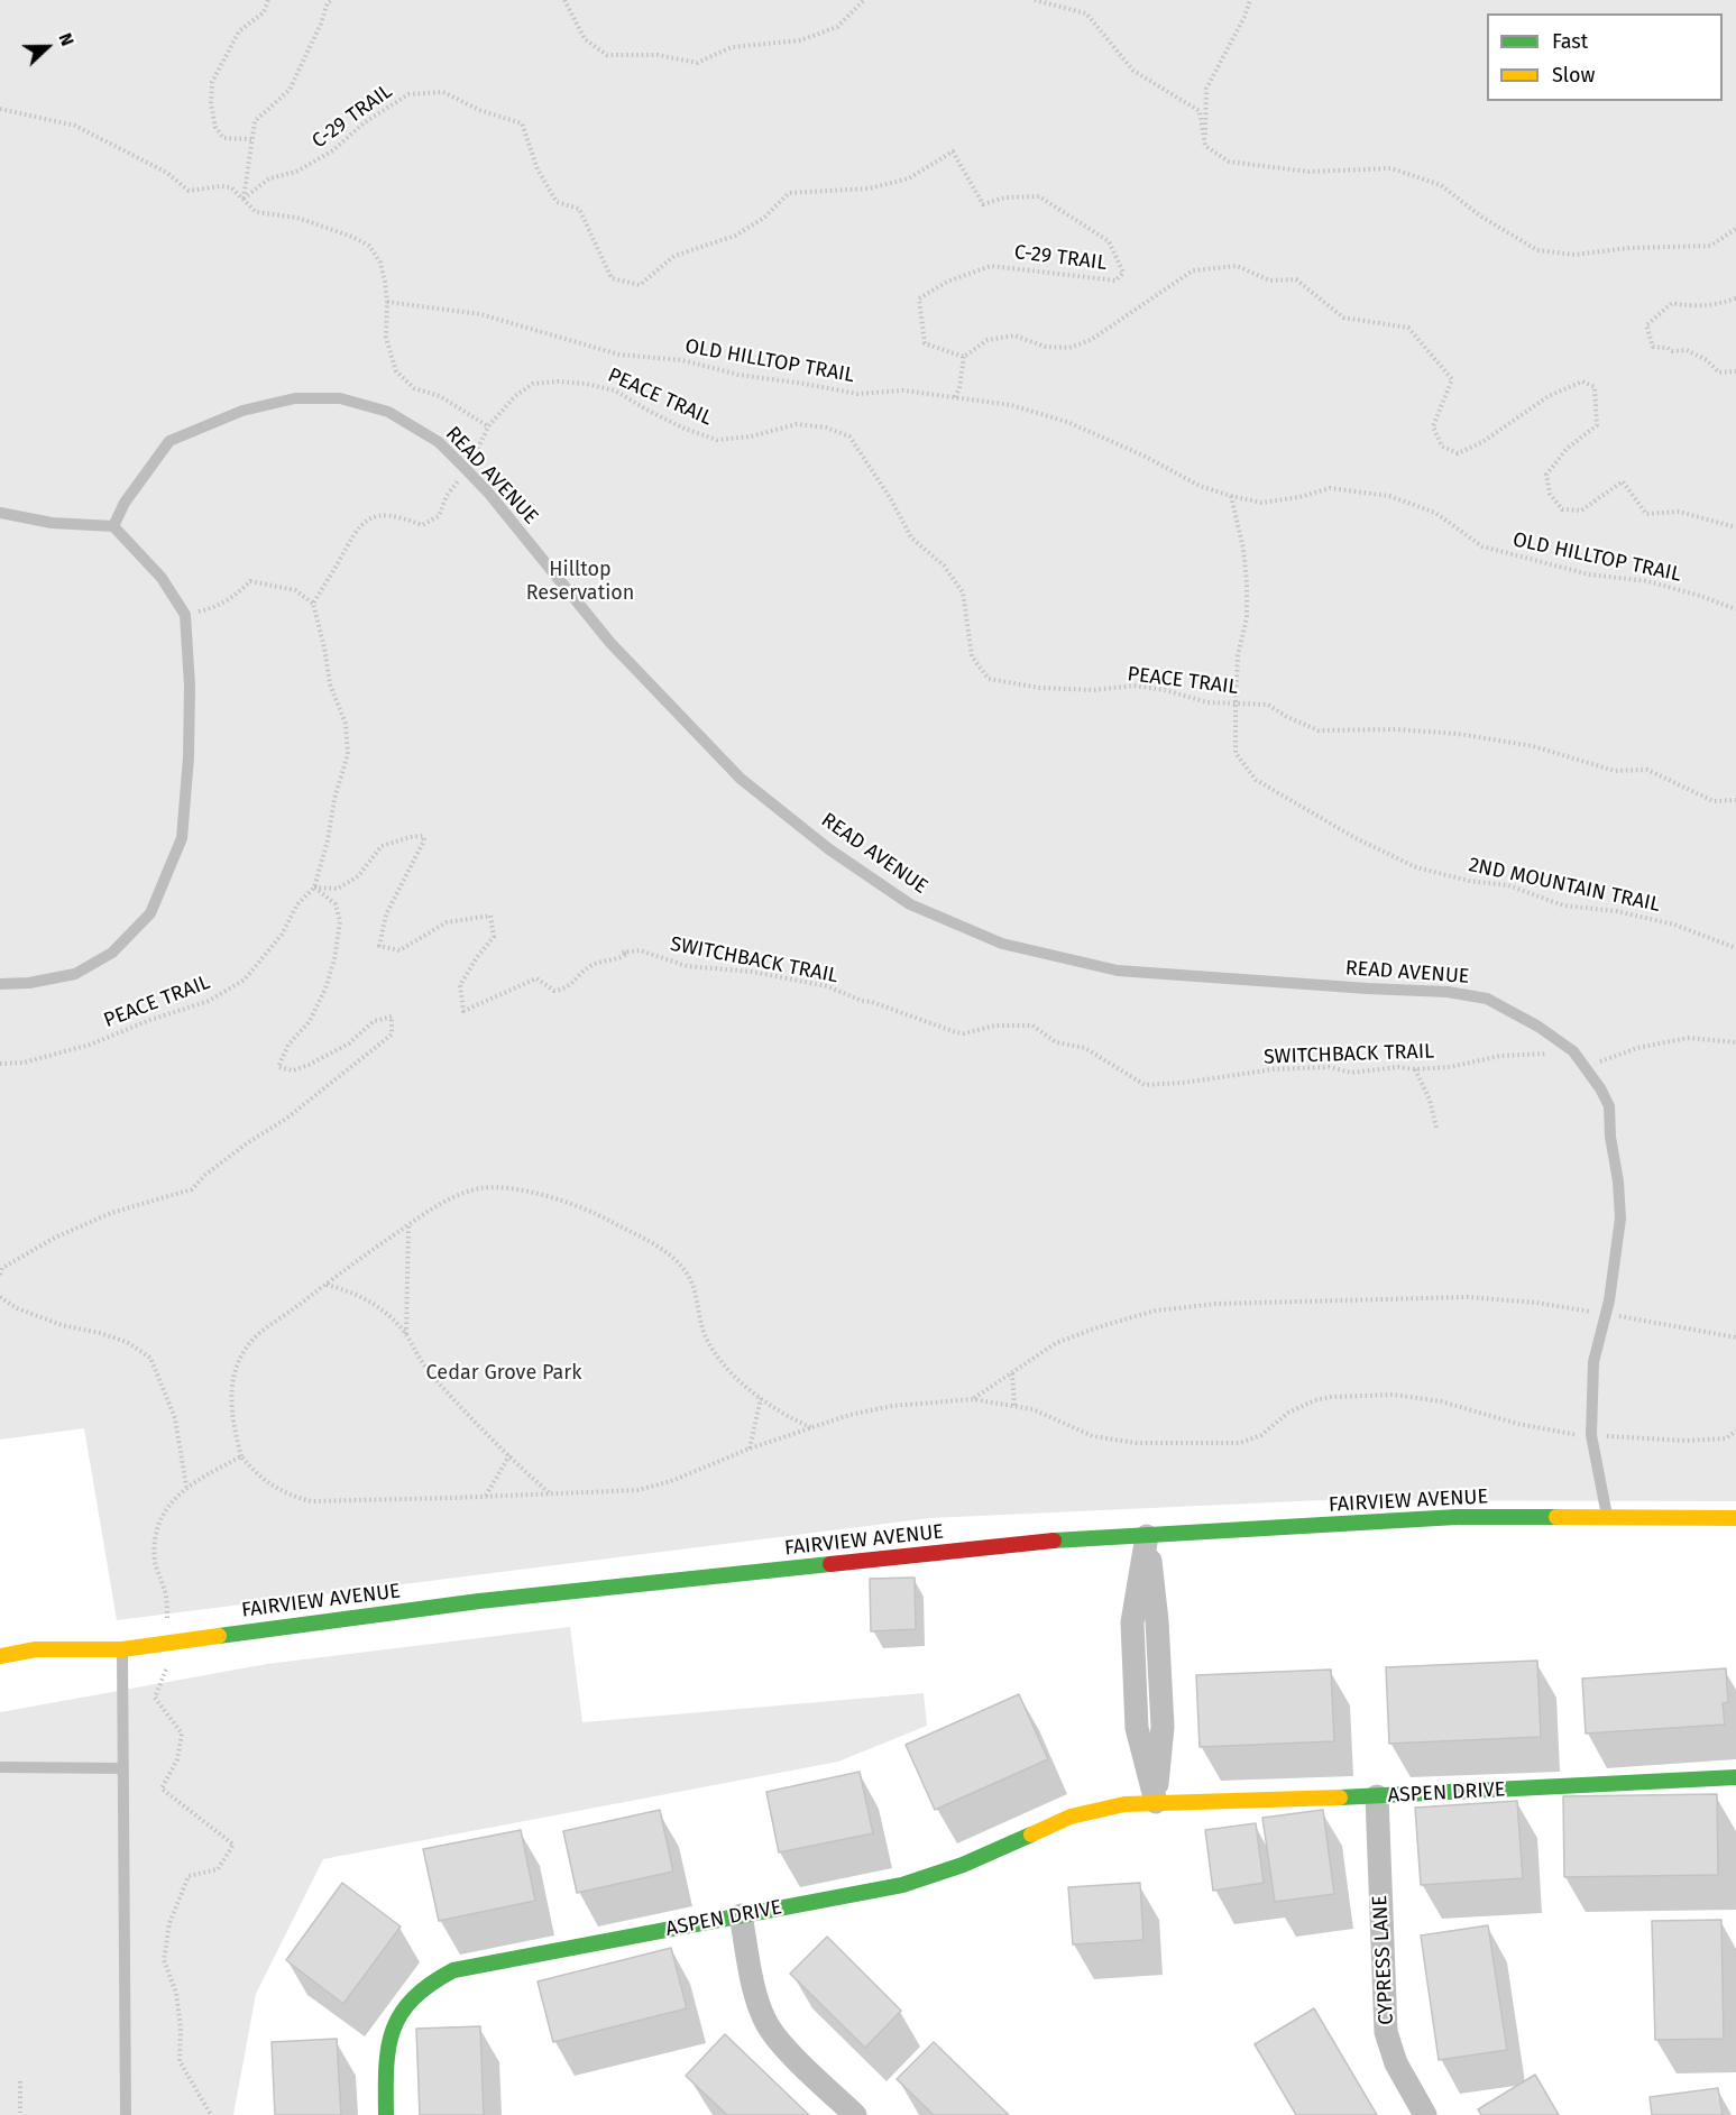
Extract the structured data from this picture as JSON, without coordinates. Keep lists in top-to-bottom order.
{
  "streets": {
    "main road": ["FAIRVIEW AVENUE", "ASPEN DRIVE"],
    "street": ["CYPRESS LANE"],
    "lane": ["READ AVENUE"],
    "path": [
      "C-29 TRAIL",
      "OLD HILLTOP TRAIL",
      "PEACE TRAIL",
      "2ND MOUNTAIN TRAIL",
      "SWITCHBACK TRAIL"
    ]
  },
  "crossings": [
    ["OLD HILLTOP TRAIL", "2ND MOUNTAIN TRAIL"],
    ["PEACE TRAIL", "READ AVENUE"],
    ["PEACE TRAIL", "2ND MOUNTAIN TRAIL"],
    ["PEACE TRAIL", "SWITCHBACK TRAIL"],
    ["READ AVENUE", "SWITCHBACK TRAIL"],
    ["READ AVENUE", "FAIRVIEW AVENUE"],
    ["ASPEN DRIVE", "CYPRESS LANE"]
  ],
  "parks": ["Hilltop Reservation", "Cedar Grove Park"],
  "legend": ["Fast", "Slow"],
  "north": "right"
}
